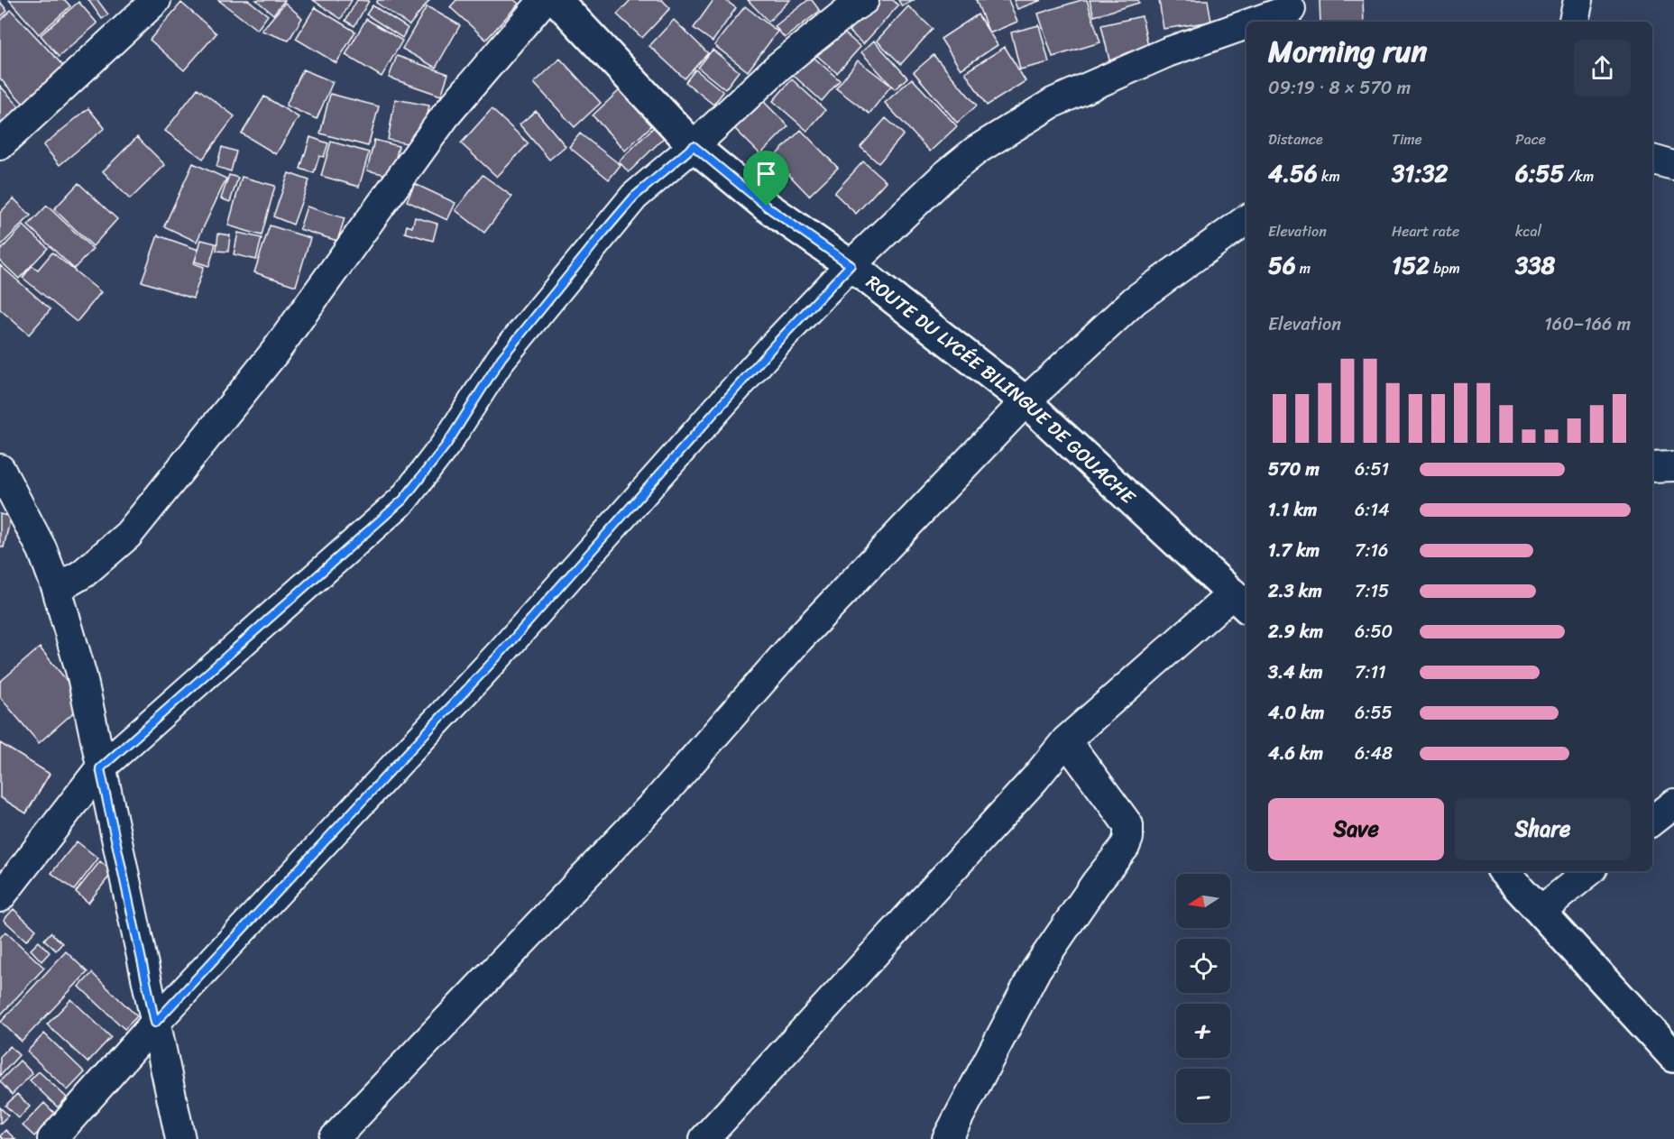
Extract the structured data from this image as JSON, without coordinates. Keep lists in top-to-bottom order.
{
  "streets": {
    "street": ["ROUTE DU LYCÉE BILINGUE DE GOUACHE"]
  },
  "north": "left",
  "page": {
    "heading": ["Morning run", "09:19 · 8 × 570 m"],
    "stats": [
      ["Distance", "4.56 km"],
      ["Time", "31:32"],
      ["Pace", "6:55 /km"],
      ["Elevation", "56 m"],
      ["Heart rate", "152 bpm"],
      ["kcal", "338"]
    ],
    "chart": ["Elevation", "160–166 m"],
    "list": [
      {
        "name": "570 m",
        "note": "6:51"
      },
      {
        "name": "1.1 km",
        "note": "6:14"
      },
      {
        "name": "1.7 km",
        "note": "7:16"
      },
      {
        "name": "2.3 km",
        "note": "7:15"
      },
      {
        "name": "2.9 km",
        "note": "6:50"
      },
      {
        "name": "3.4 km",
        "note": "7:11"
      },
      {
        "name": "4.0 km",
        "note": "6:55"
      },
      {
        "name": "4.6 km",
        "note": "6:48"
      }
    ],
    "buttons": ["Save", "Share"],
    "map_buttons": ["+", "−"]
  }
}
